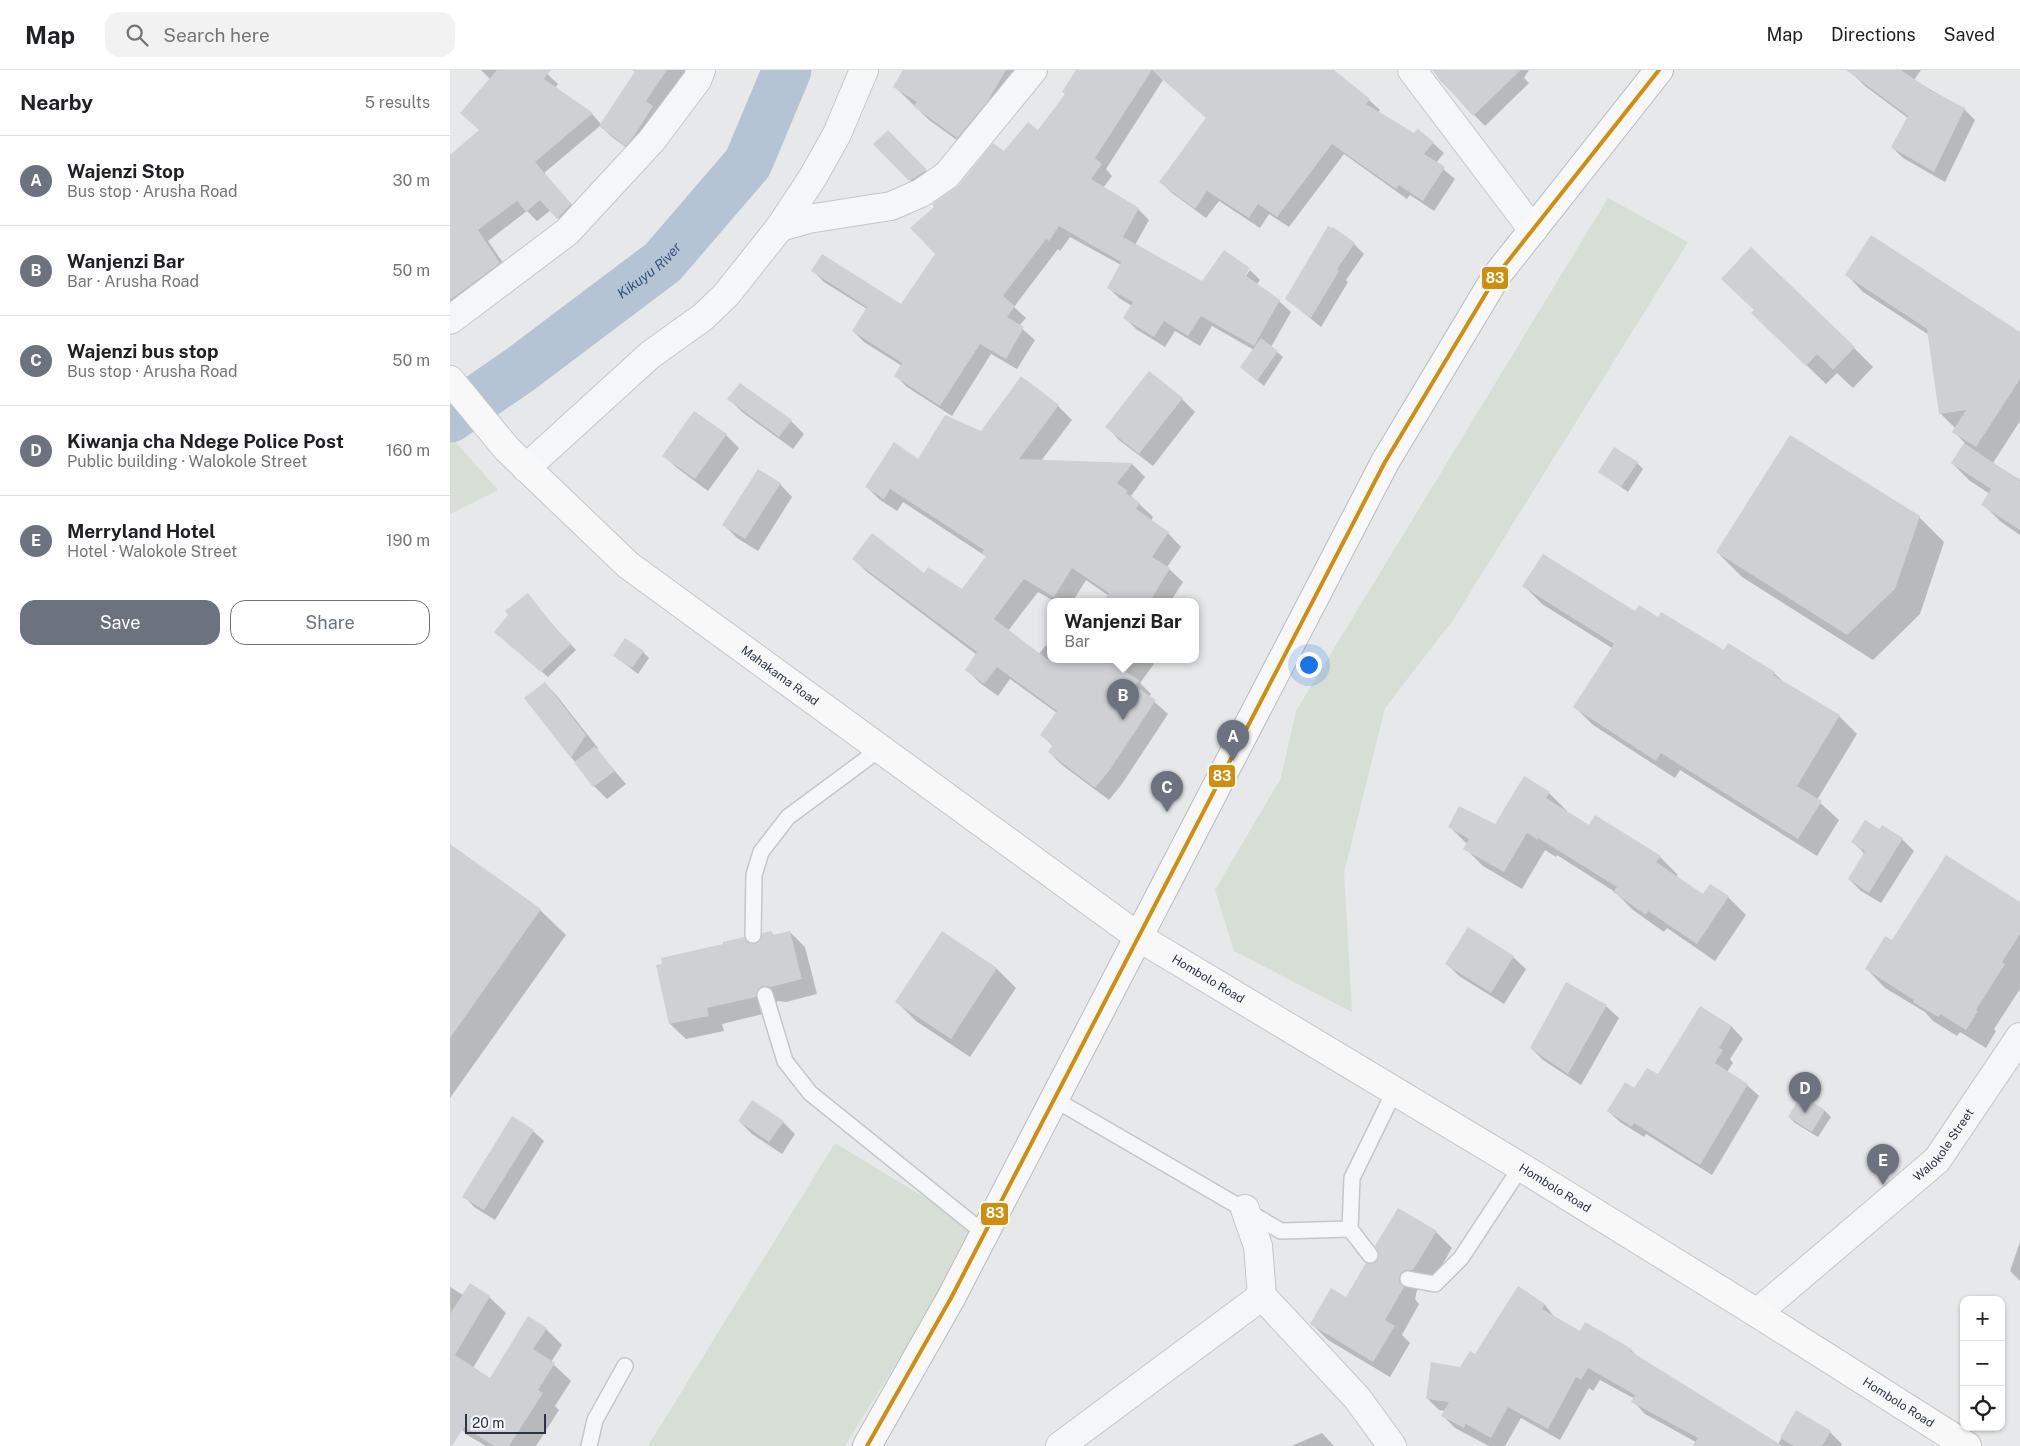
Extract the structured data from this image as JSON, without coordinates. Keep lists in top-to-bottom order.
{
  "streets": {
    "main road": ["Mahakama Road", "Hombolo Road"],
    "street": ["Walokole Street"]
  },
  "crossings": [
    ["Mahakama Road", "Hombolo Road"],
    ["Hombolo Road", "Walokole Street"]
  ],
  "water": ["Kikuyu River"],
  "lines": ["transit line 83"],
  "scale_bar": "20 m",
  "page": {
    "header": "Map",
    "search": "Search here",
    "nav": ["Map", "Directions", "Saved"],
    "heading": ["Nearby", "5 results"],
    "list": [
      {
        "mark": "A",
        "name": "Wajenzi Stop",
        "note": "Bus stop · Arusha Road",
        "value": "30 m"
      },
      {
        "mark": "B",
        "name": "Wanjenzi Bar",
        "note": "Bar · Arusha Road",
        "value": "50 m"
      },
      {
        "mark": "C",
        "name": "Wajenzi bus stop",
        "note": "Bus stop · Arusha Road",
        "value": "50 m"
      },
      {
        "mark": "D",
        "name": "Kiwanja cha Ndege Police Post",
        "note": "Public building · Walokole Street",
        "value": "160 m"
      },
      {
        "mark": "E",
        "name": "Merryland Hotel",
        "note": "Hotel · Walokole Street",
        "value": "190 m"
      }
    ],
    "buttons": ["Save", "Share"],
    "popup": ["Wanjenzi Bar", "Bar"],
    "pins": [
      "B",
      "A",
      "C",
      "D",
      "E"
    ],
    "map_buttons": ["+", "−"],
    "scale": "20 m"
  }
}
